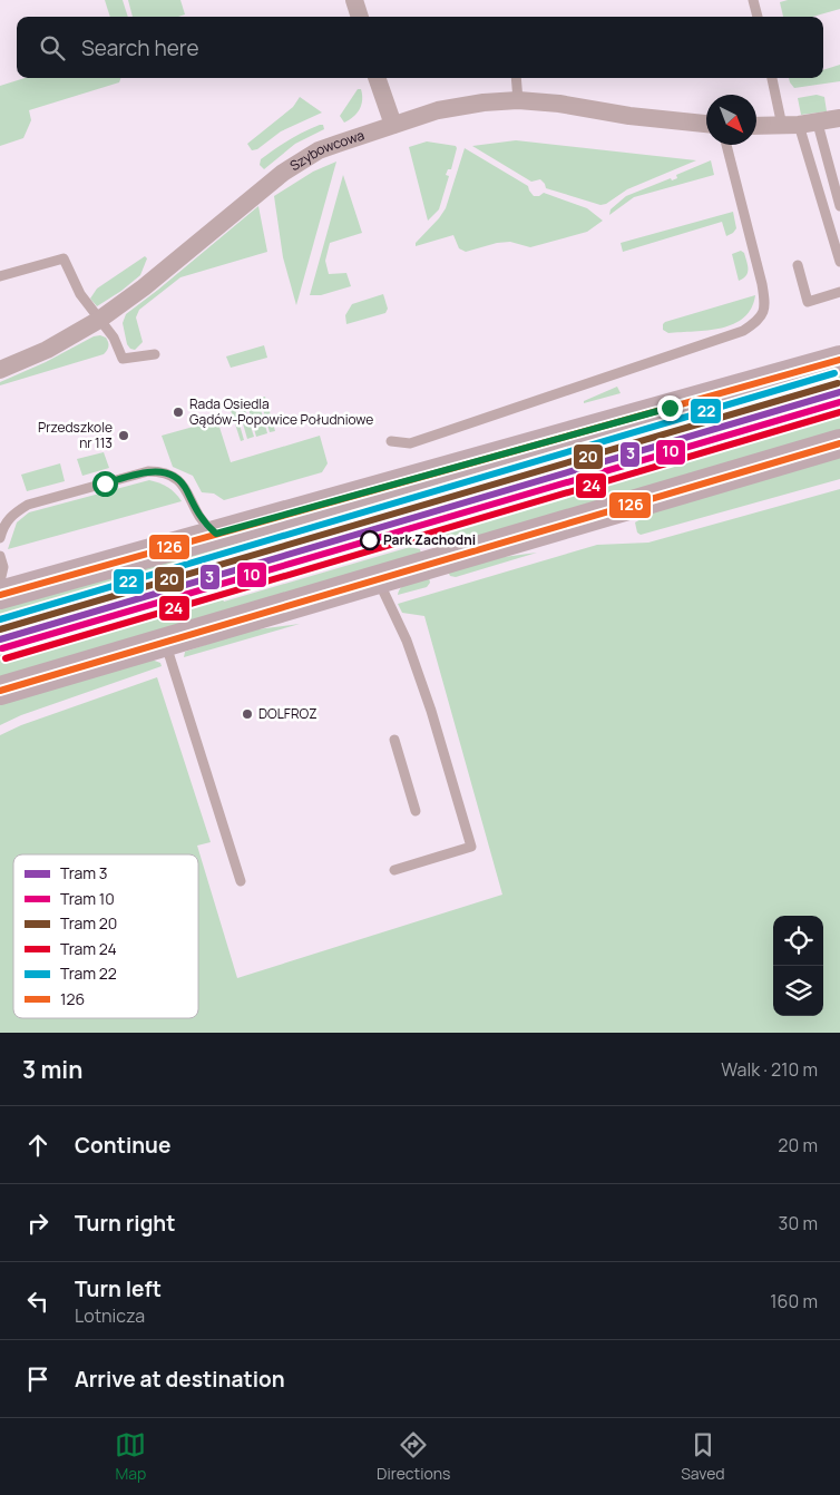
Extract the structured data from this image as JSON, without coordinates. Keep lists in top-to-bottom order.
{
  "streets": {
    "street": ["Szybowcowa"]
  },
  "places": [
    "Rada Osiedla Gądów-Popowice Południowe",
    "Przedszkole nr 113",
    "Park Zachodni",
    "DOLFROZ"
  ],
  "lines": [
    "transit line 126",
    "tram line 22",
    "tram line 20",
    "tram line 3",
    "tram line 10",
    "tram line 24"
  ],
  "legend": [
    "Tram 3",
    "Tram 10",
    "Tram 20",
    "Tram 24",
    "Tram 22",
    "126"
  ],
  "north": "bottom right",
  "page": {
    "search": "Search here",
    "heading": ["3 min", "Walk · 210 m"],
    "list": [
      ["Continue", "20 m"],
      ["Turn right", "30 m"],
      ["Turn left", "Lotnicza", "160 m"],
      "Arrive at destination"
    ],
    "nav": ["Map", "Directions", "Saved"]
  }
}
